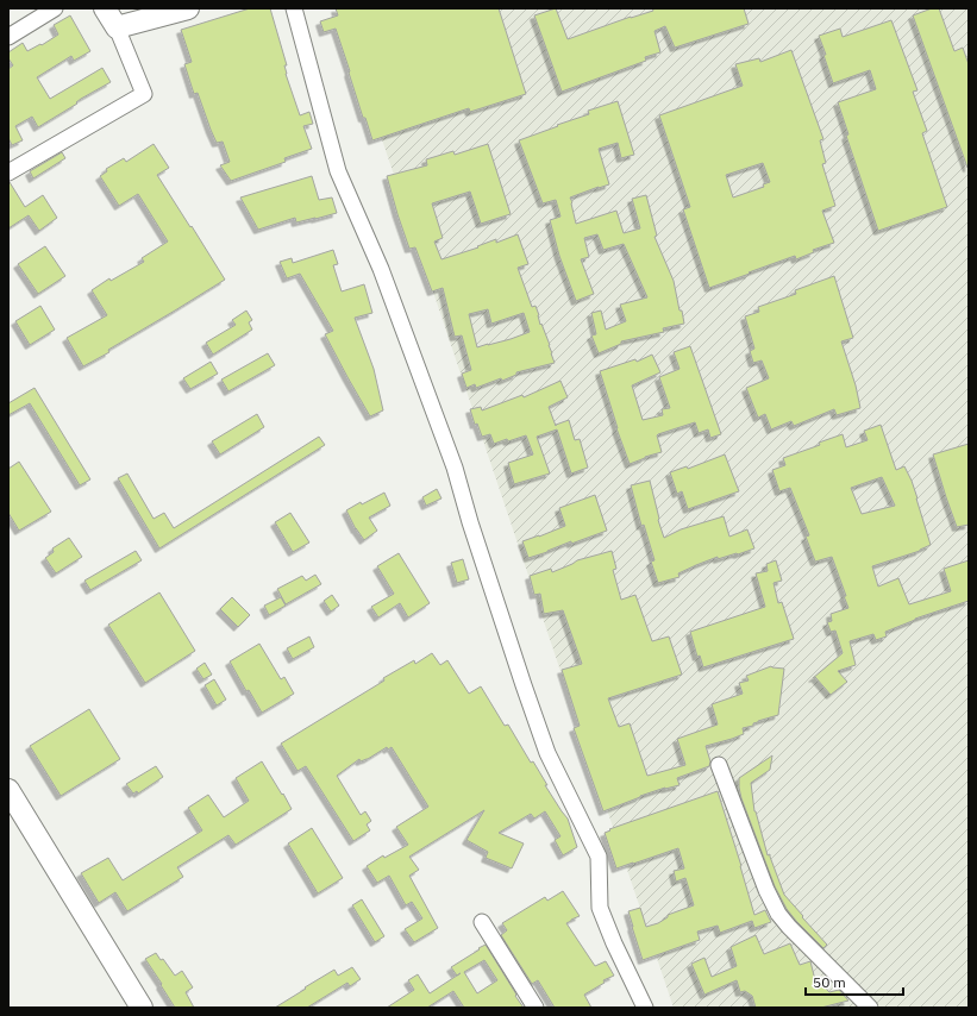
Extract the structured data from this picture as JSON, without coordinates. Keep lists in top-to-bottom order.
{
  "scale_bar": "50 m"
}
